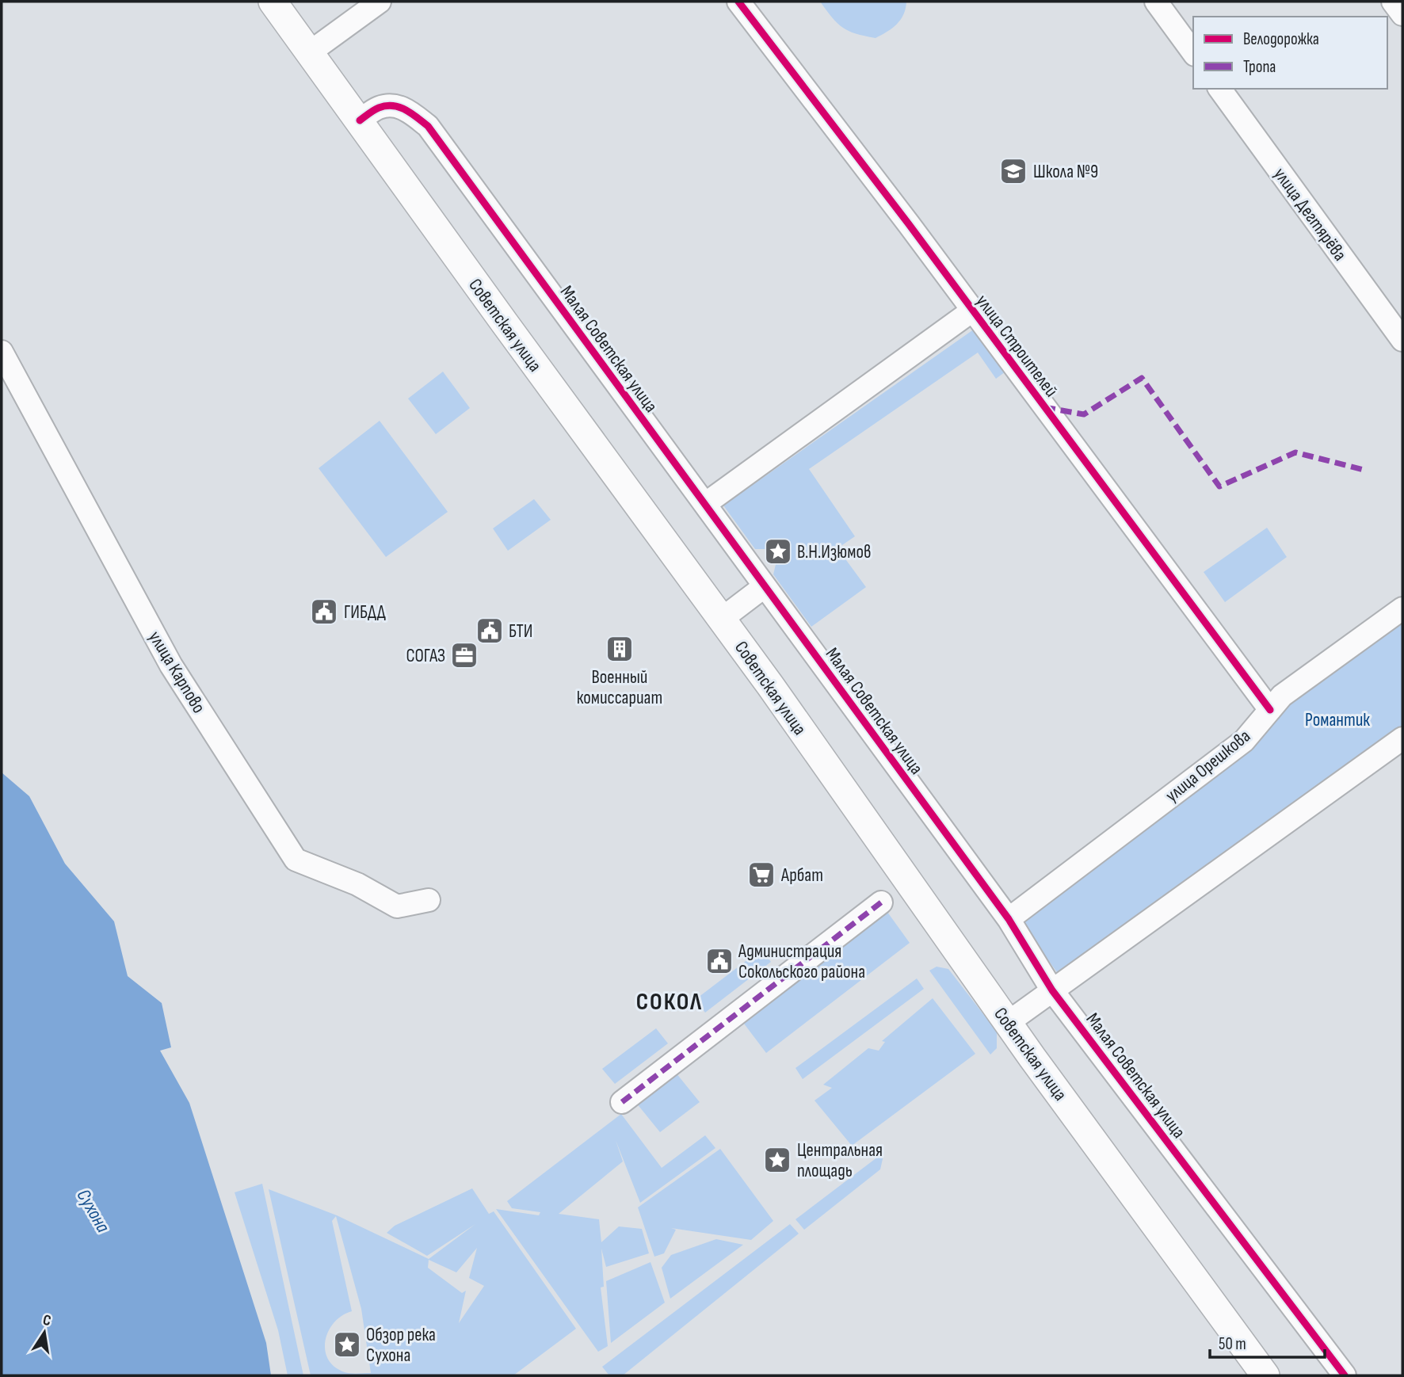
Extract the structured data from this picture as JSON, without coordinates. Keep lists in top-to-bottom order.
{
  "streets": {
    "main road": ["Советская улица"],
    "street": [
      "улица Дегтярёва",
      "улица Строителей",
      "Малая Советская улица",
      "улица Карпово",
      "улица Орешкова"
    ]
  },
  "crossings": [
    ["Советская улица", "Малая Советская улица"],
    ["улица Строителей", "улица Орешкова"],
    ["Малая Советская улица", "улица Орешкова"]
  ],
  "districts": ["СОКОЛ"],
  "water": ["Сухона"],
  "parks": ["Романтик"],
  "places": {
    "school or university": ["Школа №9"],
    "place": ["В.Н.Изюмов", "Центральная площадь", "Обзор река Сухона"],
    "public building": ["ГИБДД", "БТИ", "Администрация Сокольского района"],
    "building": ["Военный комиссариат"],
    "office": ["СОГАЗ"],
    "supermarket": ["Арбат"]
  },
  "legend": ["Велодорожка", "Тропа"],
  "scale_bar": "50 m",
  "north": "top"
}
